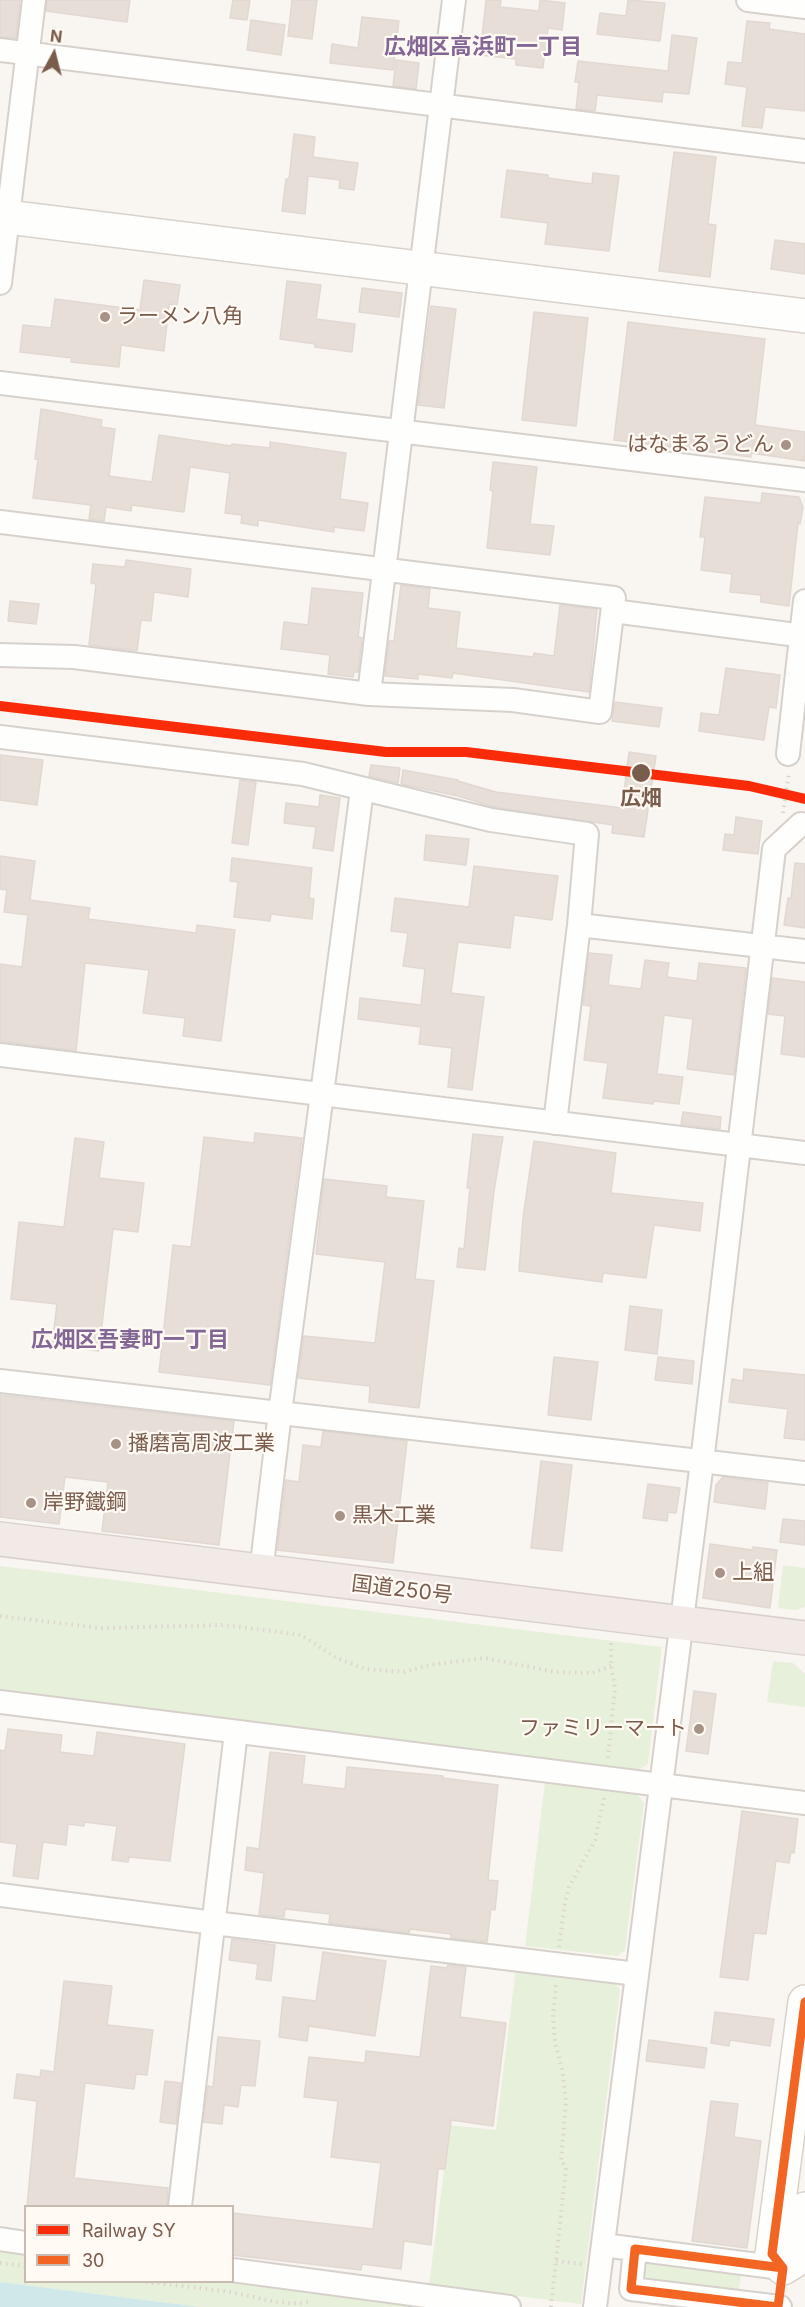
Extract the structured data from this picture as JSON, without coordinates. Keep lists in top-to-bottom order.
{
  "streets": {
    "highway": ["国道250号"]
  },
  "districts": ["広畑区高浜町一丁目", "広畑区吾妻町一丁目"],
  "places": [
    "ラーメン八角",
    "はなまるうどん",
    "広畑",
    "播磨高周波工業",
    "岸野鐵鋼",
    "黒木工業",
    "上組",
    "ファミリーマート"
  ],
  "lines": ["rail line SY", "transit line 30"],
  "legend": ["Railway SY", "30"],
  "north": "top"
}
